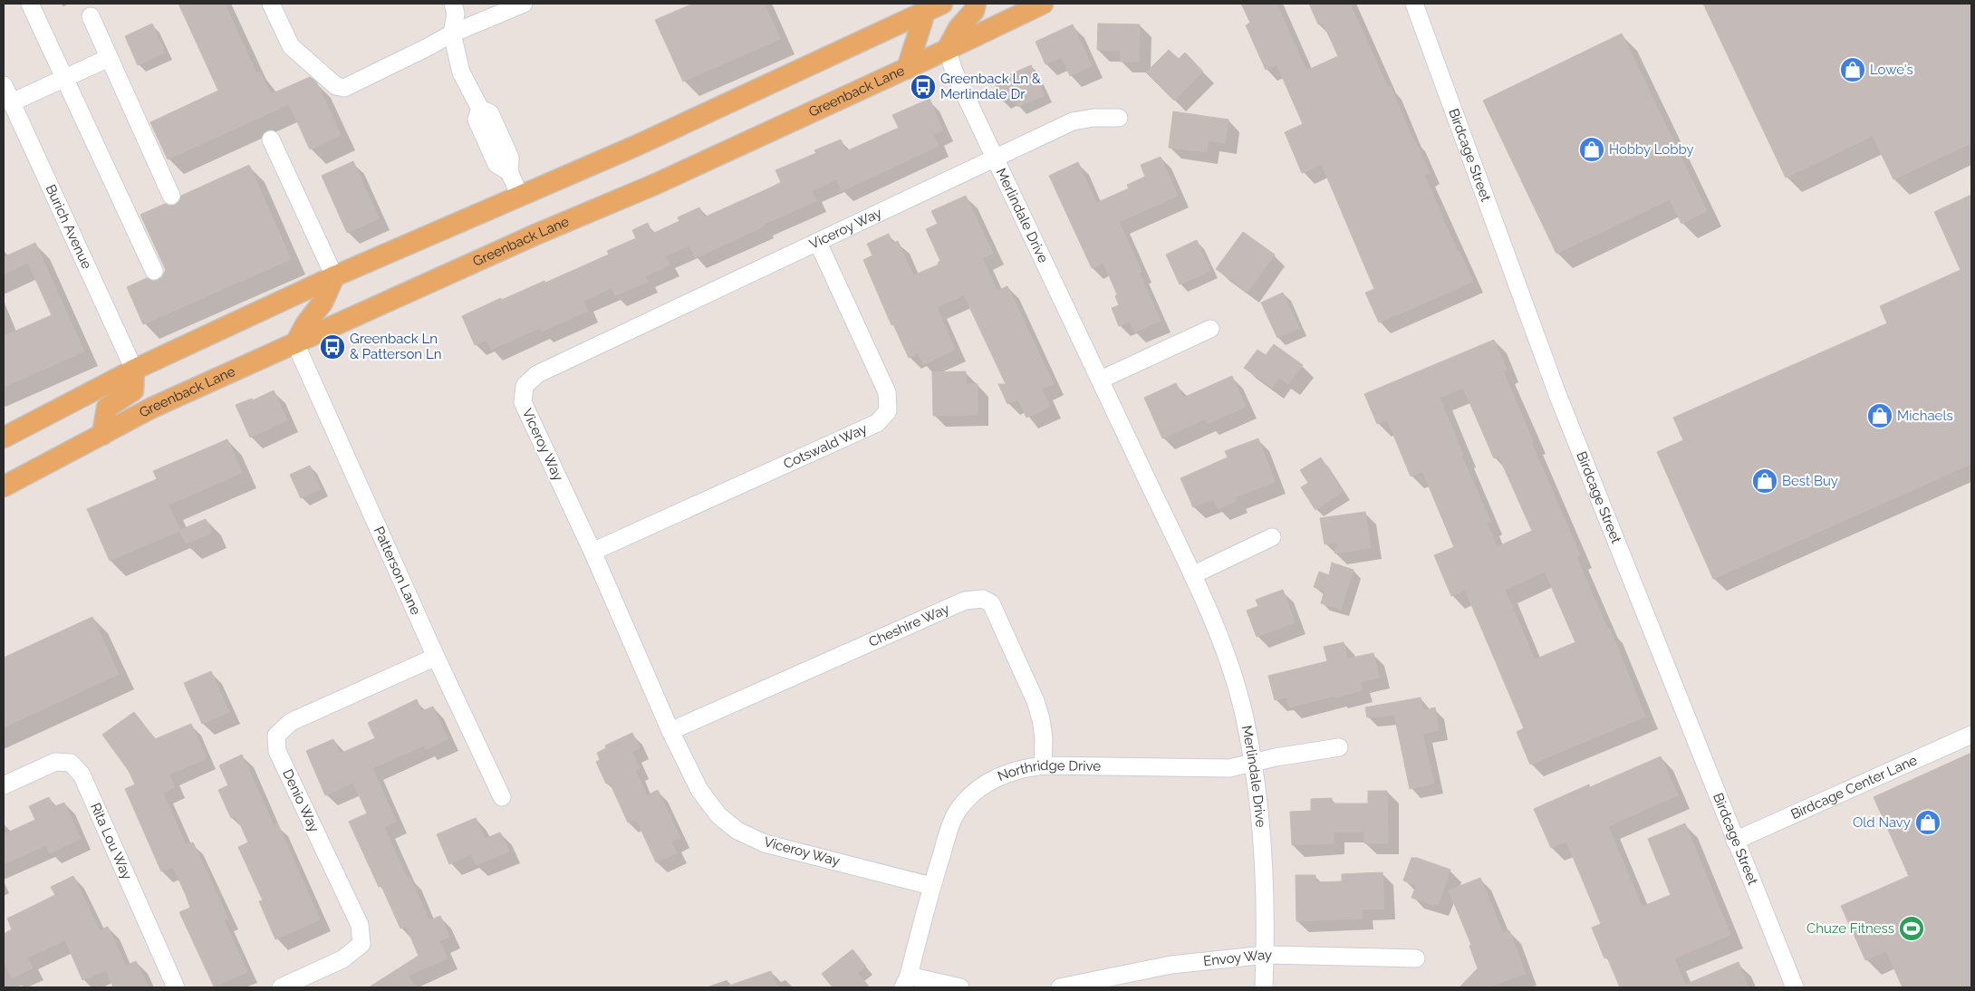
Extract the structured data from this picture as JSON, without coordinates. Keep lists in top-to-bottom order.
{
  "streets": {
    "main road": ["Greenback Lane"],
    "street": [
      "Birdcage Street",
      "Merlindale Drive",
      "Burich Avenue",
      "Viceroy Way",
      "Cotswald Way",
      "Patterson Lane",
      "Cheshire Way",
      "Northridge Drive",
      "Birdcage Center Lane",
      "Denio Way",
      "Rita Lou Way",
      "Envoy Way"
    ]
  },
  "crossings": [
    ["Greenback Lane", "Merlindale Drive"],
    ["Greenback Lane", "Patterson Lane"],
    ["Birdcage Street", "Birdcage Center Lane"],
    ["Merlindale Drive", "Viceroy Way"],
    ["Merlindale Drive", "Northridge Drive"],
    ["Merlindale Drive", "Envoy Way"],
    ["Viceroy Way", "Cotswald Way"],
    ["Viceroy Way", "Cheshire Way"],
    ["Viceroy Way", "Northridge Drive"],
    ["Patterson Lane", "Denio Way"],
    ["Cheshire Way", "Northridge Drive"]
  ],
  "places": {
    "shop": [
      "Lowe's",
      "Hobby Lobby",
      "Michaels",
      "Best Buy",
      "Old Navy"
    ],
    "bus stop": ["Greenback Ln & Merlindale Dr", "Greenback Ln & Patterson Ln"],
    "sports": ["Chuze Fitness"]
  }
}
